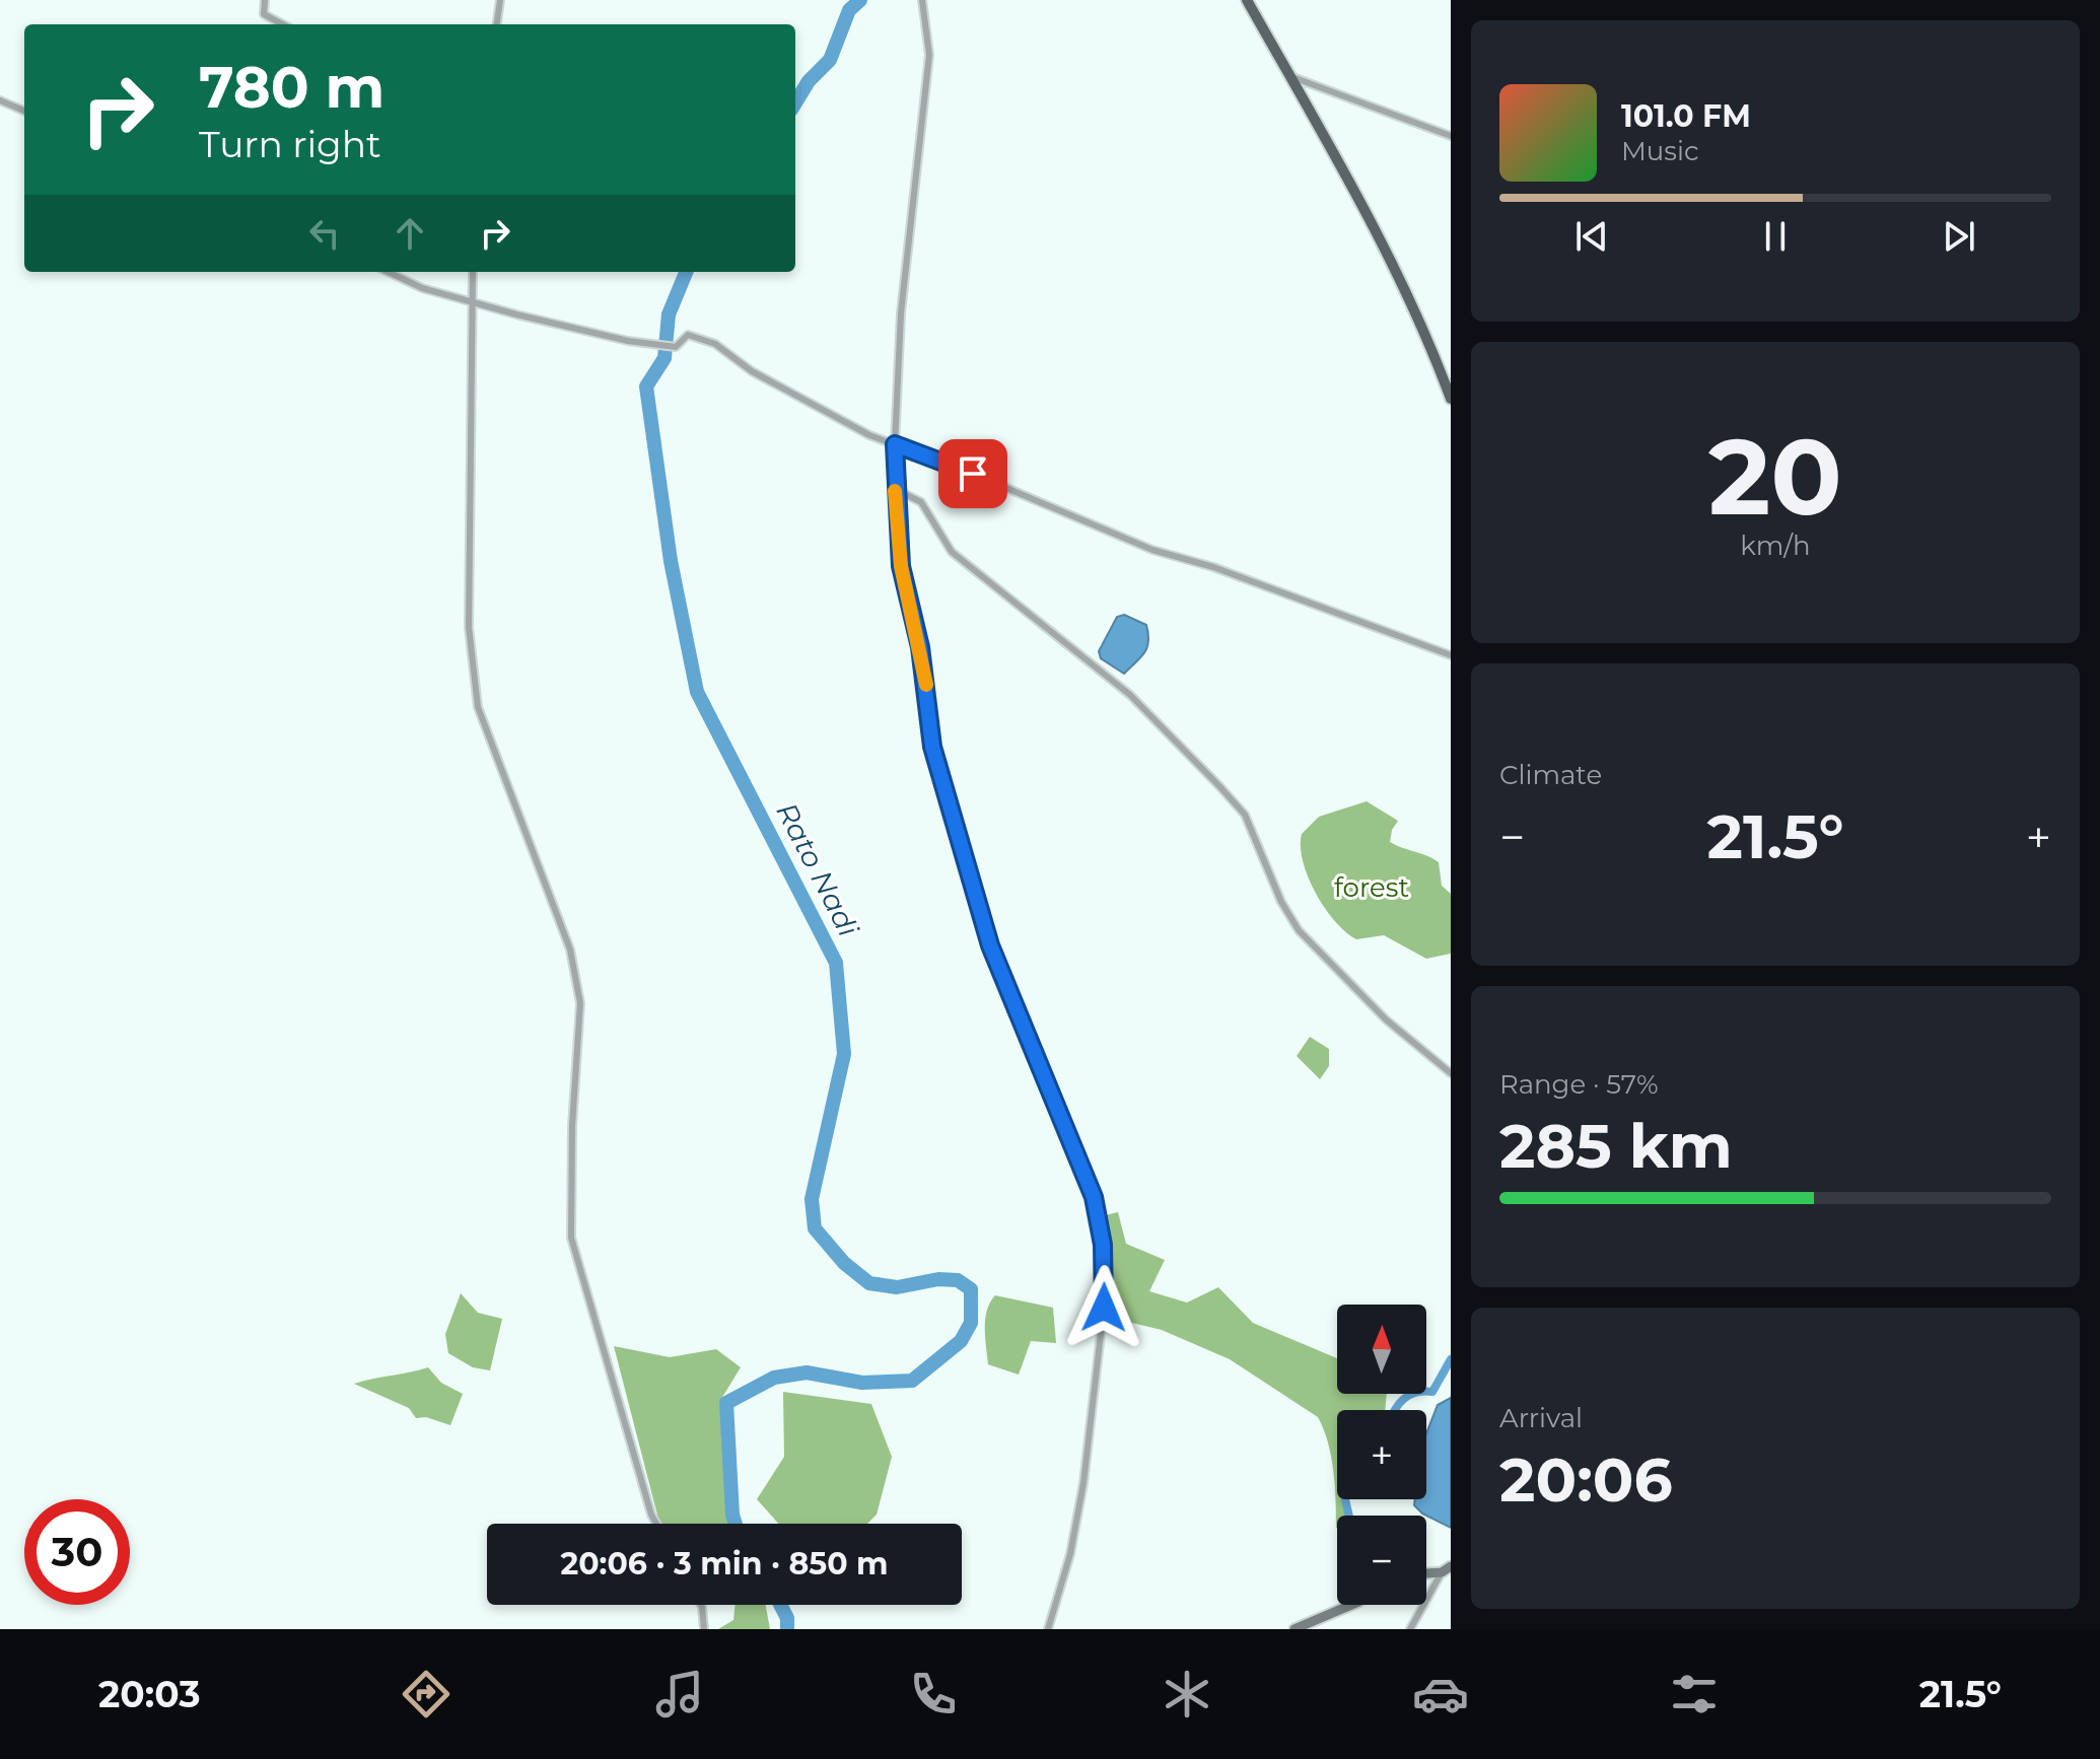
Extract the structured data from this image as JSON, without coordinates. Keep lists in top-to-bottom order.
{
  "water": ["Rato Nadi"],
  "parks": ["forest"],
  "north": "top",
  "page": {
    "turn": ["780 m", "Turn right"],
    "song": ["101.0 FM", "Music"],
    "tile": [
      ["20", "km/h"],
      "Climate",
      ["Range · 57%", "285 km"],
      ["Arrival", "20:06"]
    ],
    "heat": ["−", "21.5°", "+"],
    "map_buttons": ["+", "−"],
    "limit": "30",
    "trip": "20:06 · 3 min · 850 m",
    "tabs": ["20:03", "21.5°"]
  }
}
